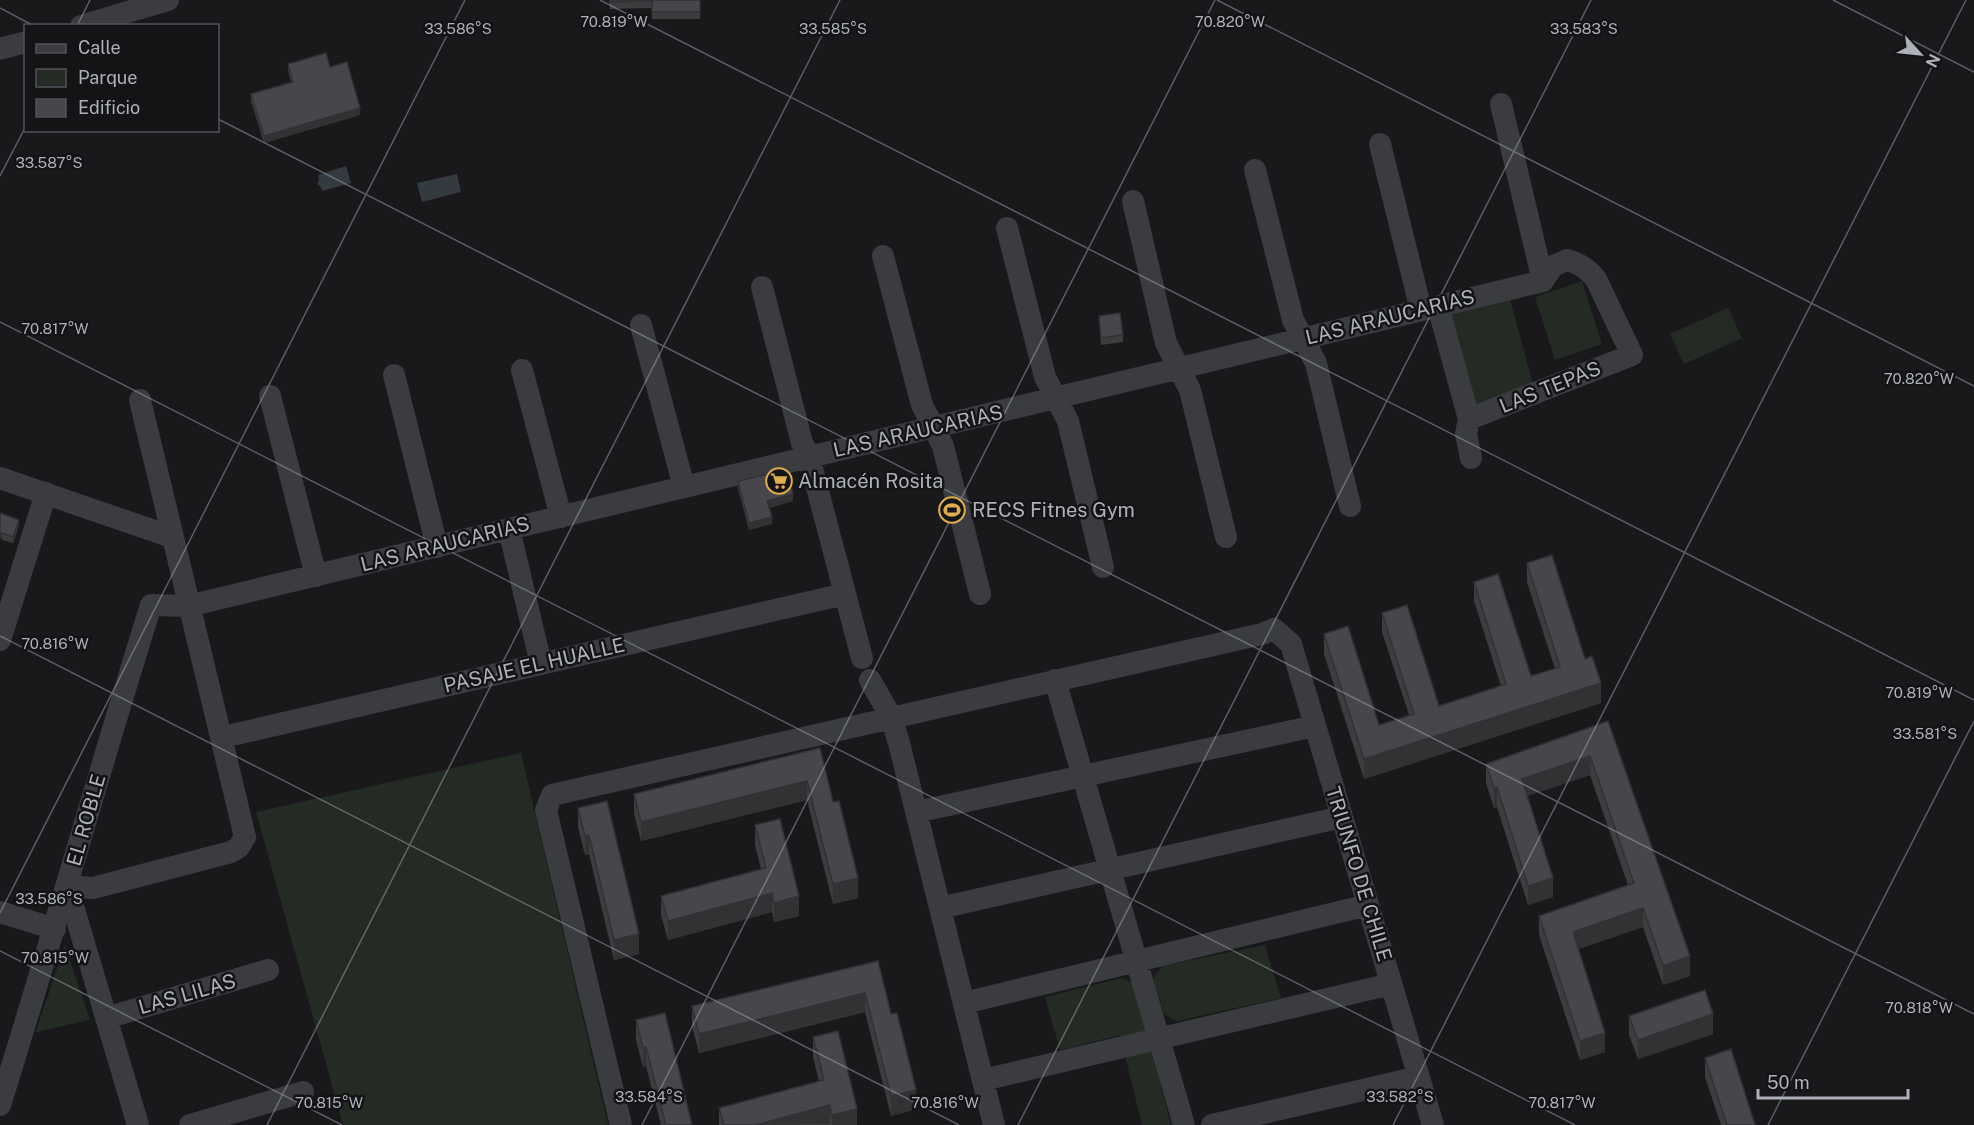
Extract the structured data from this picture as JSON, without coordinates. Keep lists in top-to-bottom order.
{
  "streets": {
    "street": [
      "LAS ARAUCARIAS",
      "LAS TEPAS",
      "PASAJE EL HUALLE",
      "EL ROBLE",
      "TRIUNFO DE CHILE",
      "LAS LILAS"
    ]
  },
  "crossings": [
    ["LAS ARAUCARIAS", "LAS TEPAS"],
    ["LAS ARAUCARIAS", "EL ROBLE"]
  ],
  "places": {
    "supermarket": ["Almacén Rosita"],
    "sports": ["RECS Fitnes Gym"]
  },
  "legend": ["Calle", "Parque", "Edificio"],
  "scale_bar": "50 m",
  "north": "bottom right",
  "coordinates": [
    "70.819°W",
    "70.820°W",
    "33.586°S",
    "33.585°S",
    "33.583°S",
    "33.587°S",
    "70.817°W",
    "70.816°W",
    "33.581°S",
    "70.815°W",
    "70.818°W",
    "33.584°S",
    "33.582°S"
  ]
}
